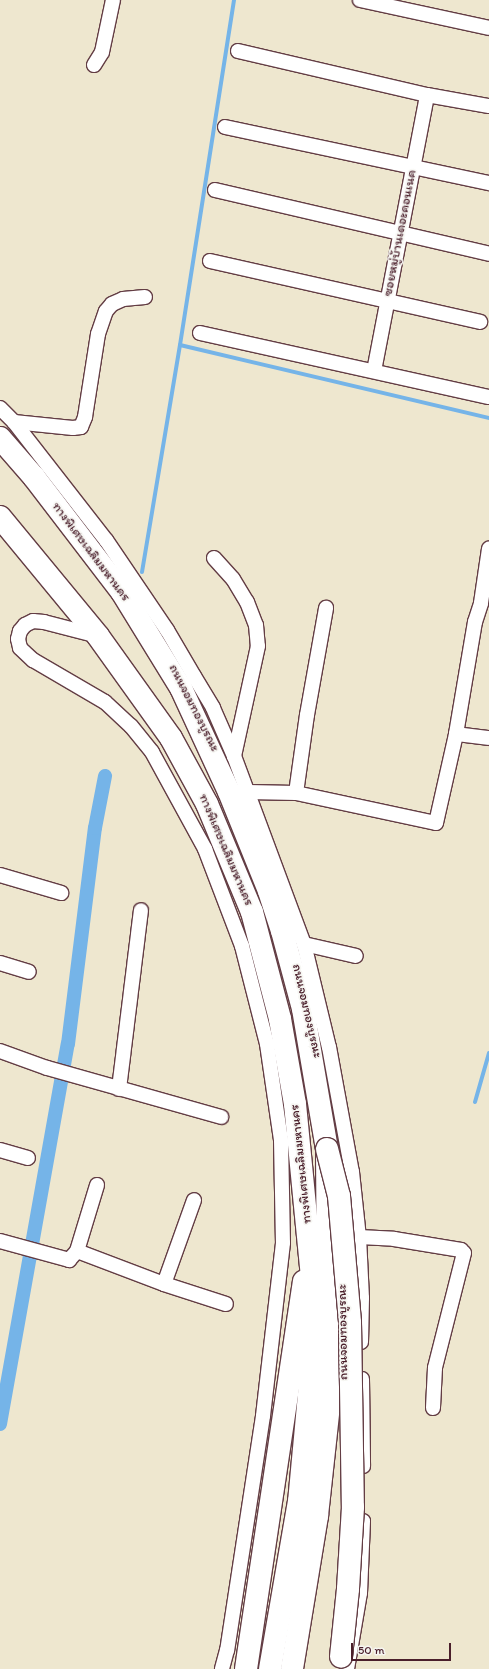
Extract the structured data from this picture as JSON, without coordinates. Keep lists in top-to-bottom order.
{
  "streets": {
    "highway": ["ทางพิเศษเฉลิมมหานคร"],
    "street": ["ซอยหมู่บ้านเดอะคอนเนค", "ถนนจอมทองบูรณะ"]
  },
  "crossings": [
    ["ทางพิเศษเฉลิมมหานคร", "ถนนจอมทองบูรณะ"]
  ],
  "scale_bar": "50 m"
}
